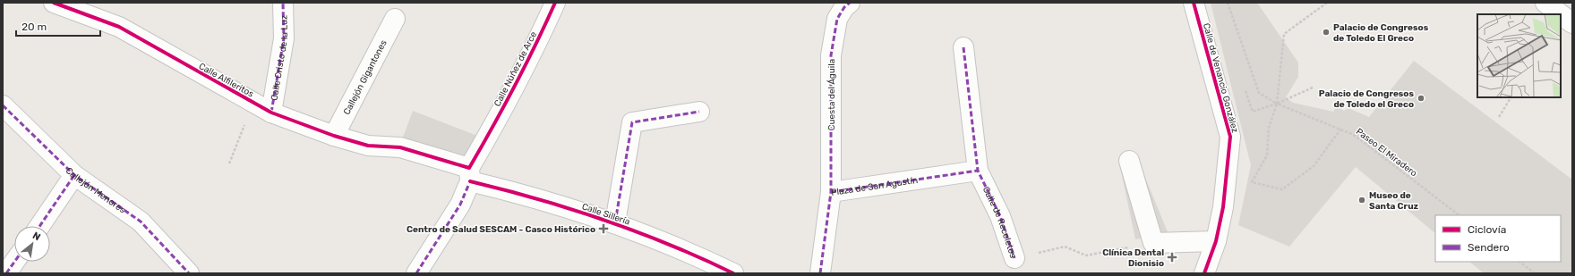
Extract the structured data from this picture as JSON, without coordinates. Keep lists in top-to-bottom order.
{
  "streets": {
    "street": [
      "Calle Cristo de la Luz",
      "Calle Núñez de Arce",
      "Callejón Gigantones",
      "Calle de Venancio González",
      "Calle Alfileritos",
      "Cuesta del Águila",
      "Plaza de San Agustín",
      "Callejón Menores",
      "Calle Sillería",
      "Calle de Recoletos"
    ],
    "path": ["Paseo El Miradero"]
  },
  "crossings": [
    ["Calle Cristo de la Luz", "Calle Alfileritos"],
    ["Calle Núñez de Arce", "Calle Sillería"],
    ["Callejón Gigantones", "Calle Alfileritos"],
    ["Calle Alfileritos", "Calle Sillería"],
    ["Cuesta del Águila", "Plaza de San Agustín"],
    ["Plaza de San Agustín", "Calle de Recoletos"]
  ],
  "places": {
    "other": ["Palacio de Congresos de Toledo El Greco", "Palacio de Congresos de Toledo el Greco", "Museo de Santa Cruz"],
    "health": ["Centro de Salud SESCAM - Casco Histórico", "Clínica Dental Dionisio"]
  },
  "legend": ["Ciclovía", "Sendero"],
  "scale_bar": "20 m",
  "north": "top right"
}
